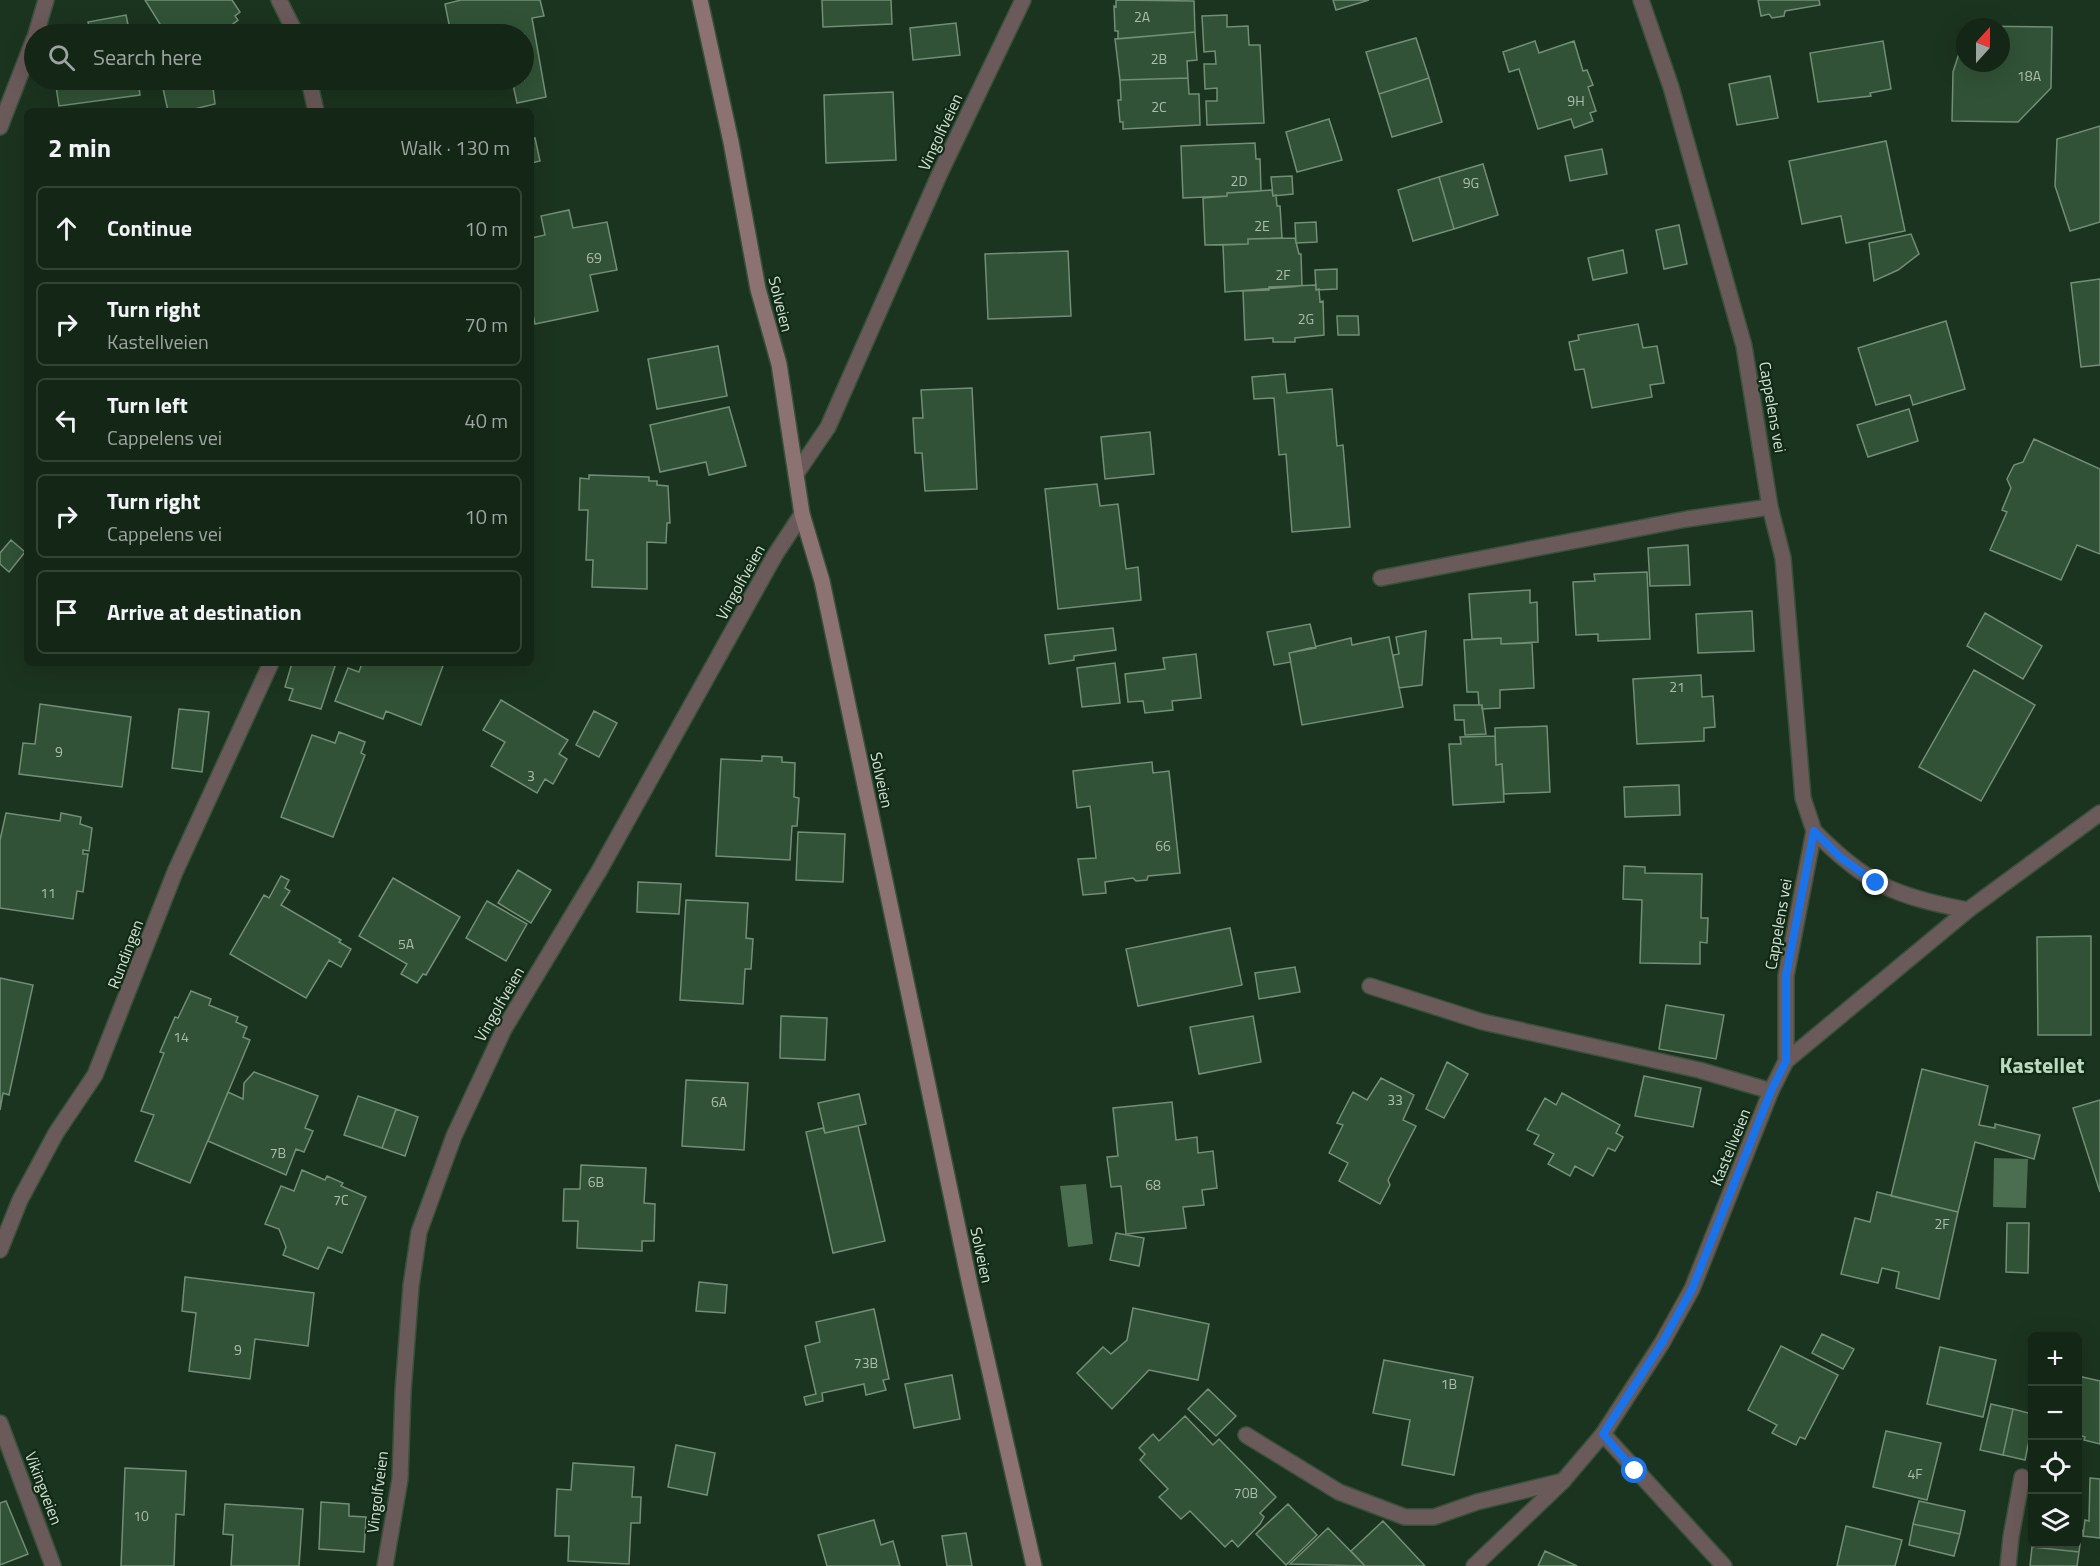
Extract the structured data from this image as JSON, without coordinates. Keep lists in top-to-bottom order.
{
  "streets": {
    "street": [
      "Vingolfveien",
      "Solveien",
      "Cappelens vei",
      "Rundingen",
      "Kastellveien",
      "Vikingveien"
    ]
  },
  "crossings": [
    ["Vingolfveien", "Solveien"],
    ["Cappelens vei", "Kastellveien"]
  ],
  "districts": ["Kastellet"],
  "house_numbers": [
    "2A",
    "2B",
    "18A",
    "9H",
    "2C",
    "2D",
    "9G",
    "2E",
    "69",
    "2F",
    "2G",
    "21",
    "9",
    "3",
    "66",
    "11",
    "5A",
    "14",
    "33",
    "6A",
    "7B",
    "6B",
    "68",
    "7C",
    "2F",
    "9",
    "73B",
    "1B",
    "4F",
    "70B",
    "10"
  ],
  "north": "top",
  "page": {
    "search": "Search here",
    "heading": ["2 min", "Walk · 130 m"],
    "list": [
      ["Continue", "10 m"],
      ["Turn right", "Kastellveien", "70 m"],
      ["Turn left", "Cappelens vei", "40 m"],
      ["Turn right", "Cappelens vei", "10 m"],
      "Arrive at destination"
    ],
    "map_buttons": ["+", "−"]
  }
}
